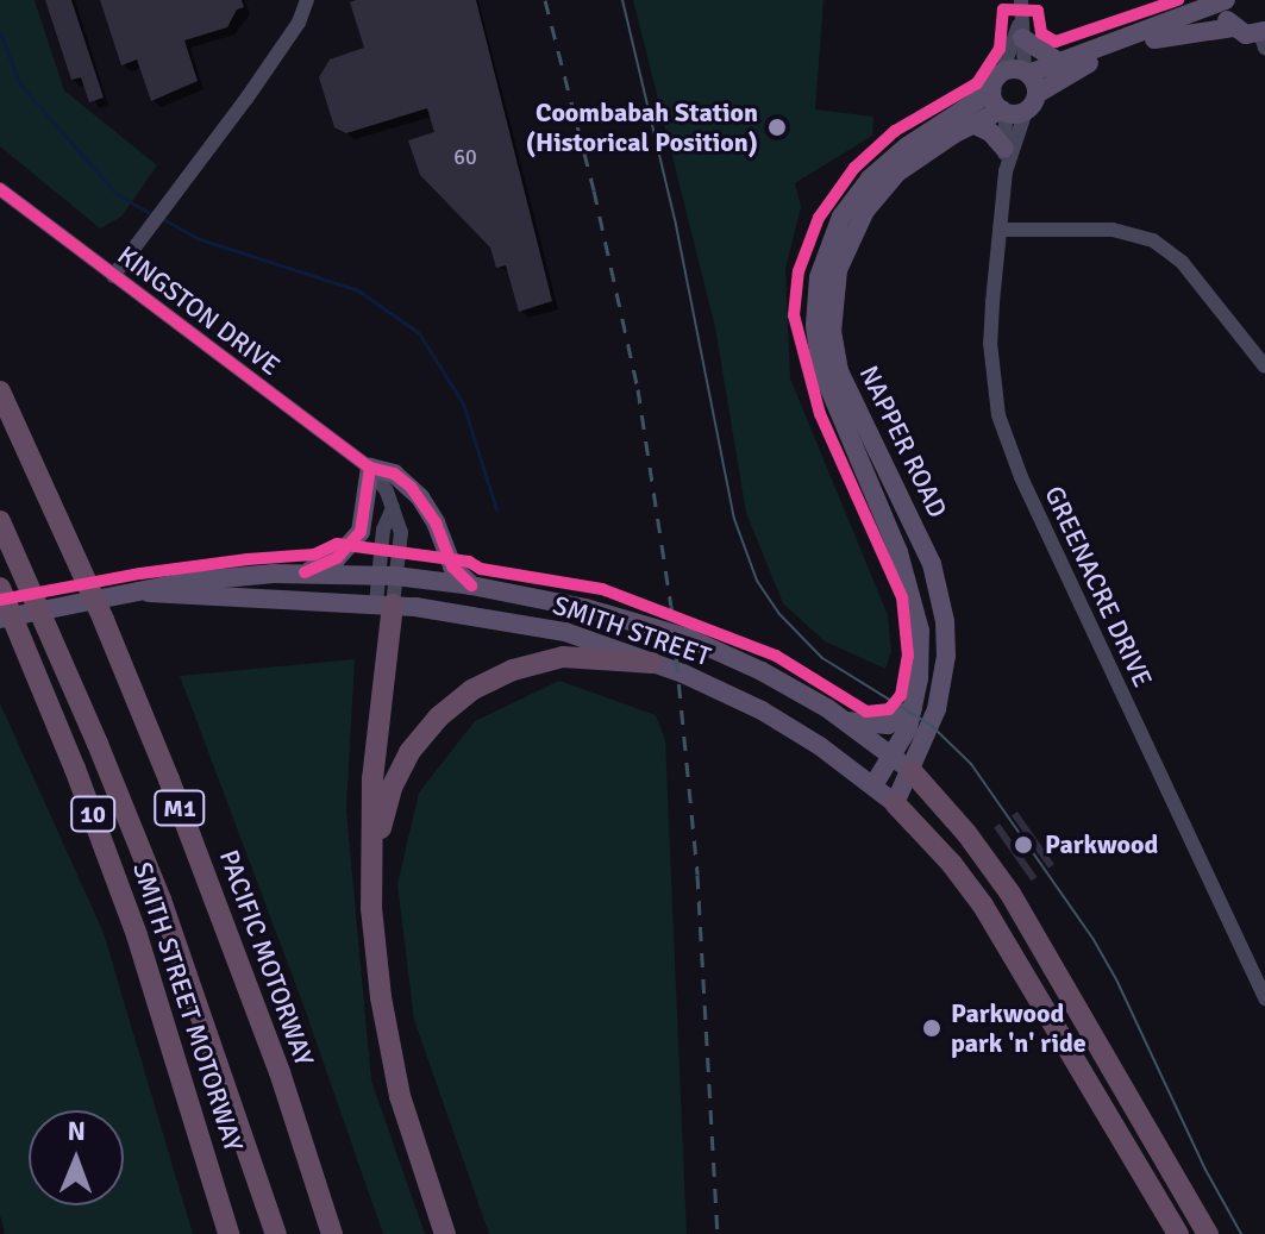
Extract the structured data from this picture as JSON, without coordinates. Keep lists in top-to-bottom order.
{
  "streets": {
    "highway": [
      "M1",
      "10",
      "PACIFIC MOTORWAY",
      "SMITH STREET MOTORWAY"
    ],
    "main road": ["NAPPER ROAD", "SMITH STREET"],
    "street": ["KINGSTON DRIVE", "GREENACRE DRIVE"]
  },
  "crossings": [
    ["KINGSTON DRIVE", "SMITH STREET"],
    ["NAPPER ROAD", "GREENACRE DRIVE"],
    ["NAPPER ROAD", "SMITH STREET"]
  ],
  "places": ["Coombabah Station (Historical Position)", "Parkwood", "Parkwood park 'n' ride"],
  "house_numbers": ["60"],
  "north": "top"
}
